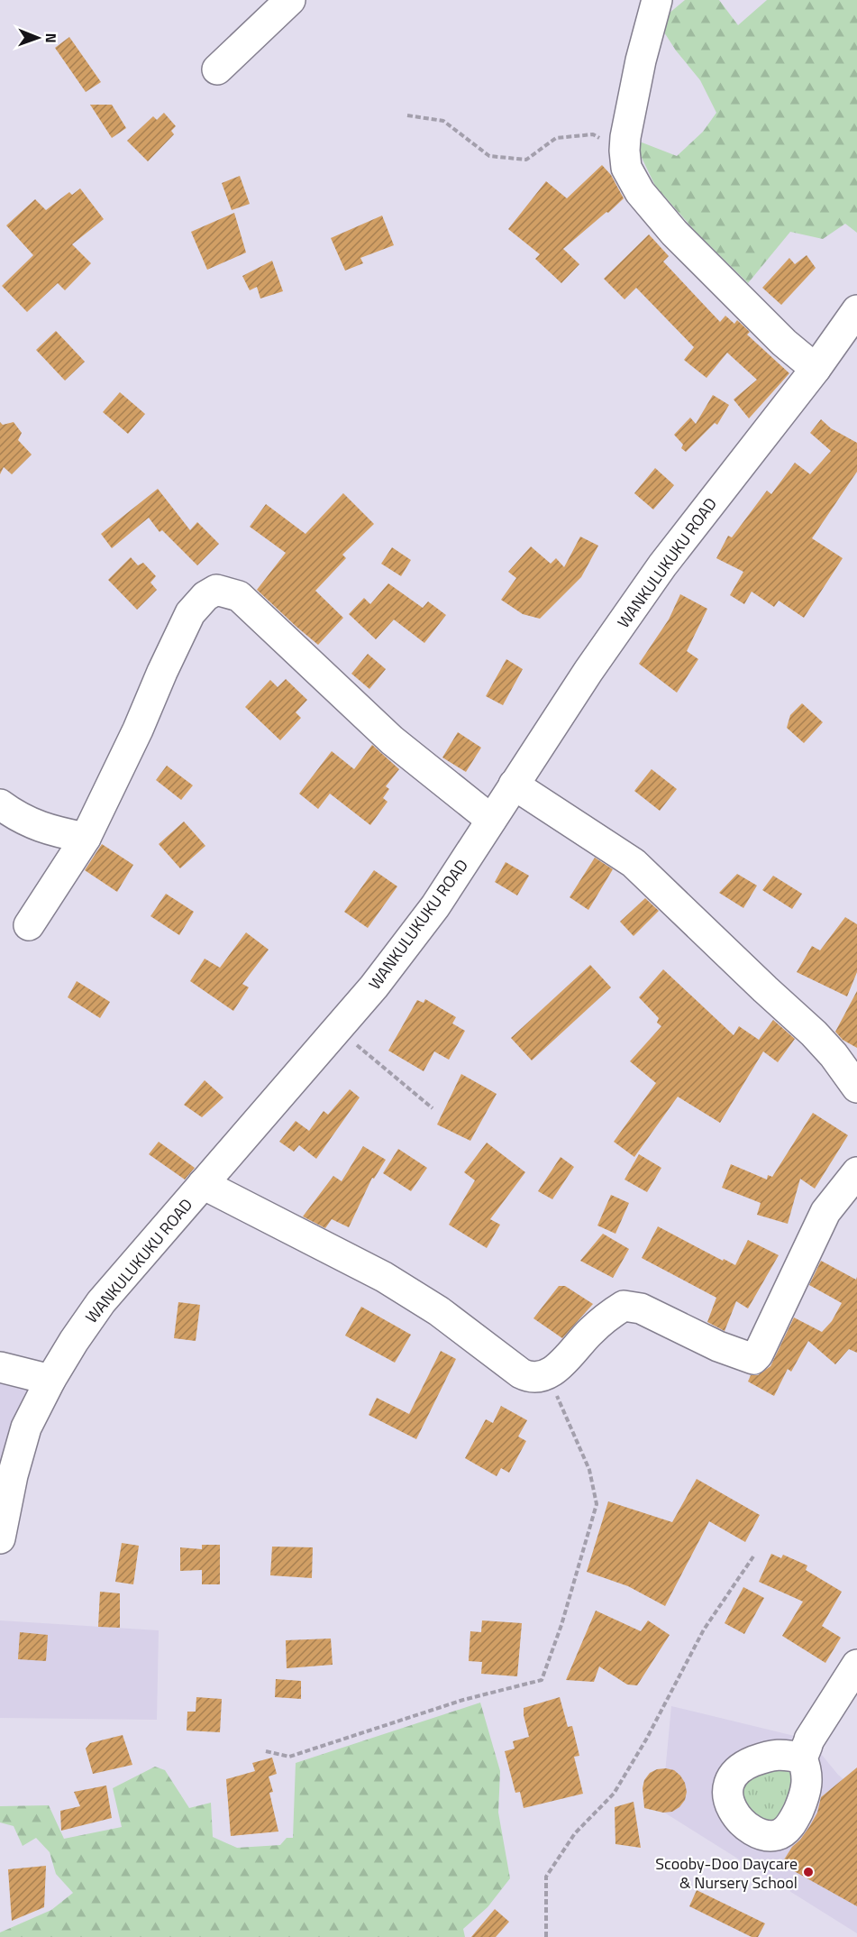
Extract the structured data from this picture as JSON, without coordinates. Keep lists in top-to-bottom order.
{
  "streets": {
    "street": ["WANKULUKUKU ROAD"]
  },
  "places": ["Scooby-Doo Daycare & Nursery School"],
  "north": "right"
}
